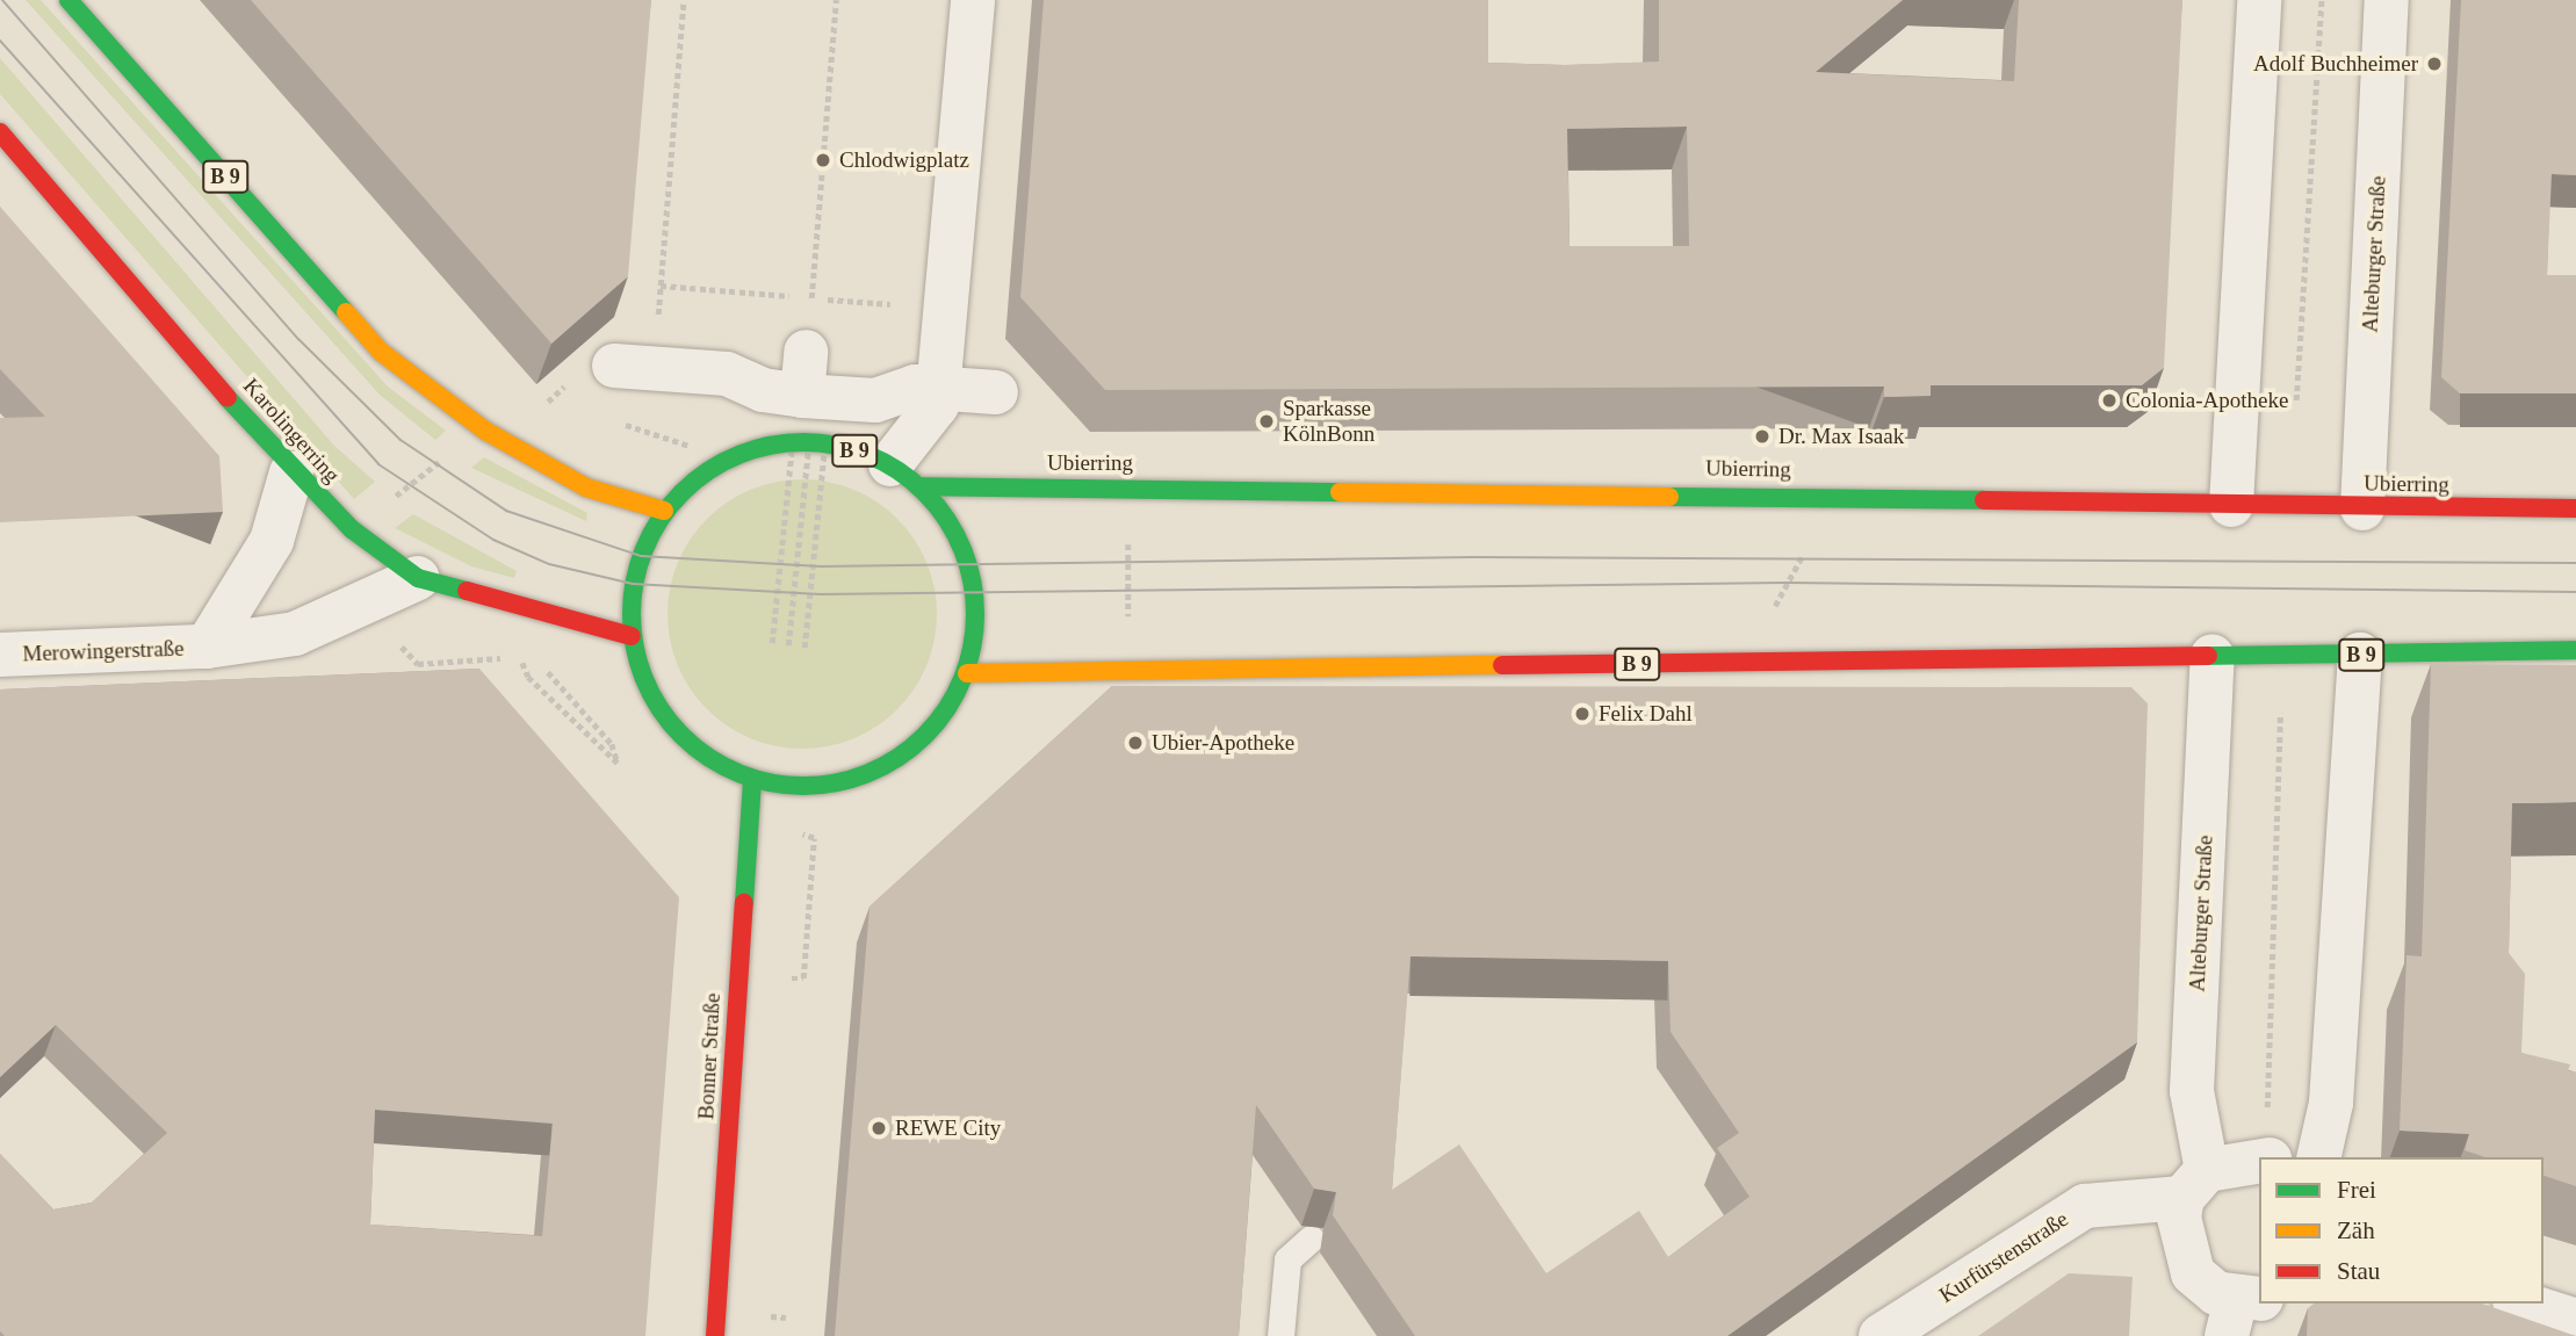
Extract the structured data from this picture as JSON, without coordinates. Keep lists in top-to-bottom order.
{
  "streets": {
    "main road": [
      "B 9",
      "Karolingerring",
      "Ubierring",
      "Bonner Straße"
    ],
    "street": ["Alteburger Straße", "Merowingerstraße", "Kurfürstenstraße"]
  },
  "crossings": [
    ["B 9", "Alteburger Straße"],
    ["B 9", "Karolingerring"],
    ["B 9", "Ubierring"],
    ["B 9", "Bonner Straße"],
    ["Alteburger Straße", "Ubierring"],
    ["Alteburger Straße", "Kurfürstenstraße"],
    ["Karolingerring", "Merowingerstraße"]
  ],
  "places": [
    "Adolf Buchheimer",
    "Chlodwigplatz",
    "Colonia-Apotheke",
    "Sparkasse KölnBonn",
    "Dr. Max Isaak",
    "Felix Dahl",
    "Ubier-Apotheke",
    "REWE City"
  ],
  "legend": ["Frei", "Zäh", "Stau"]
}
